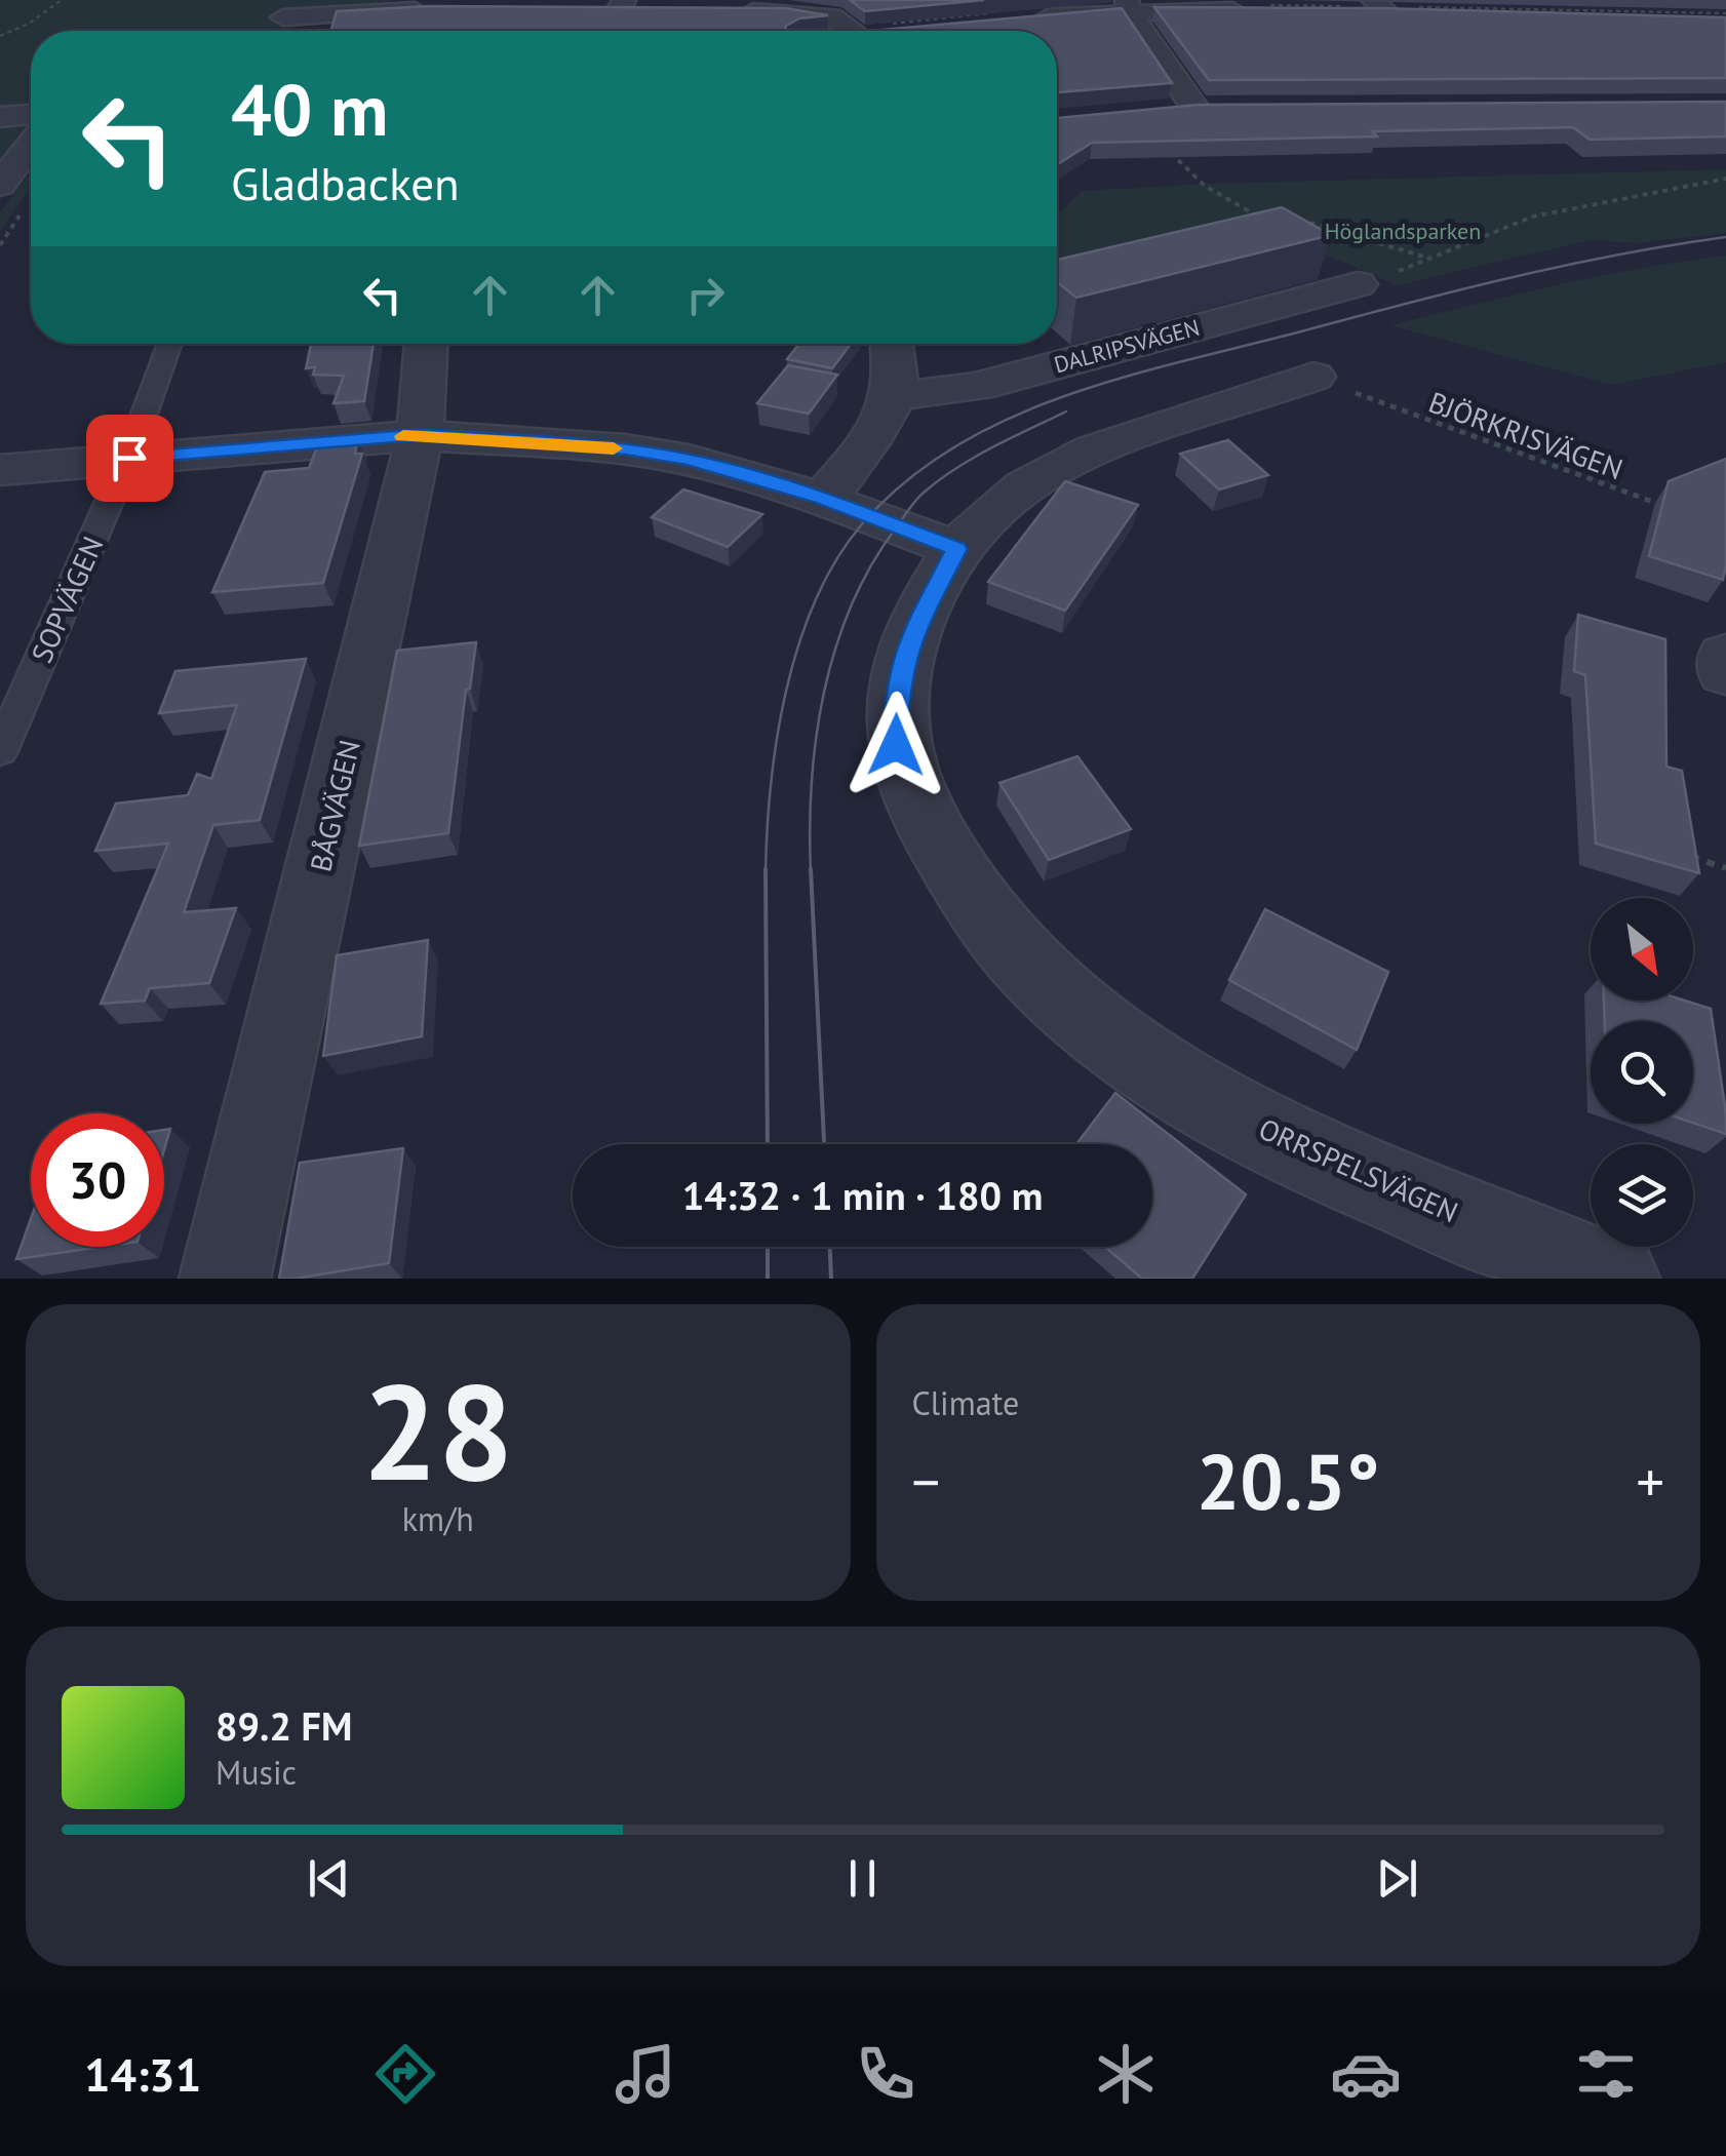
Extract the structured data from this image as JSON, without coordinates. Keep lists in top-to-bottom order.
{
  "streets": {
    "street": ["DALRIPSVÄGEN", "BÅGVÄGEN", "ORRSPELSVÄGEN"],
    "lane": ["SOPVÄGEN"],
    "path": ["BJÖRKRISVÄGEN"]
  },
  "crossings": [
    ["BJÖRKRISVÄGEN", "ORRSPELSVÄGEN"]
  ],
  "parks": ["Höglandsparken"],
  "north": "bottom right",
  "page": {
    "turn": ["40 m", "Gladbacken"],
    "limit": "30",
    "trip": "14:32 · 1 min · 180 m",
    "tile": [
      ["28", "km/h"],
      "Climate"
    ],
    "heat": ["−", "20.5°", "+"],
    "song": ["89.2 FM", "Music"],
    "tabs": "14:31"
  }
}
